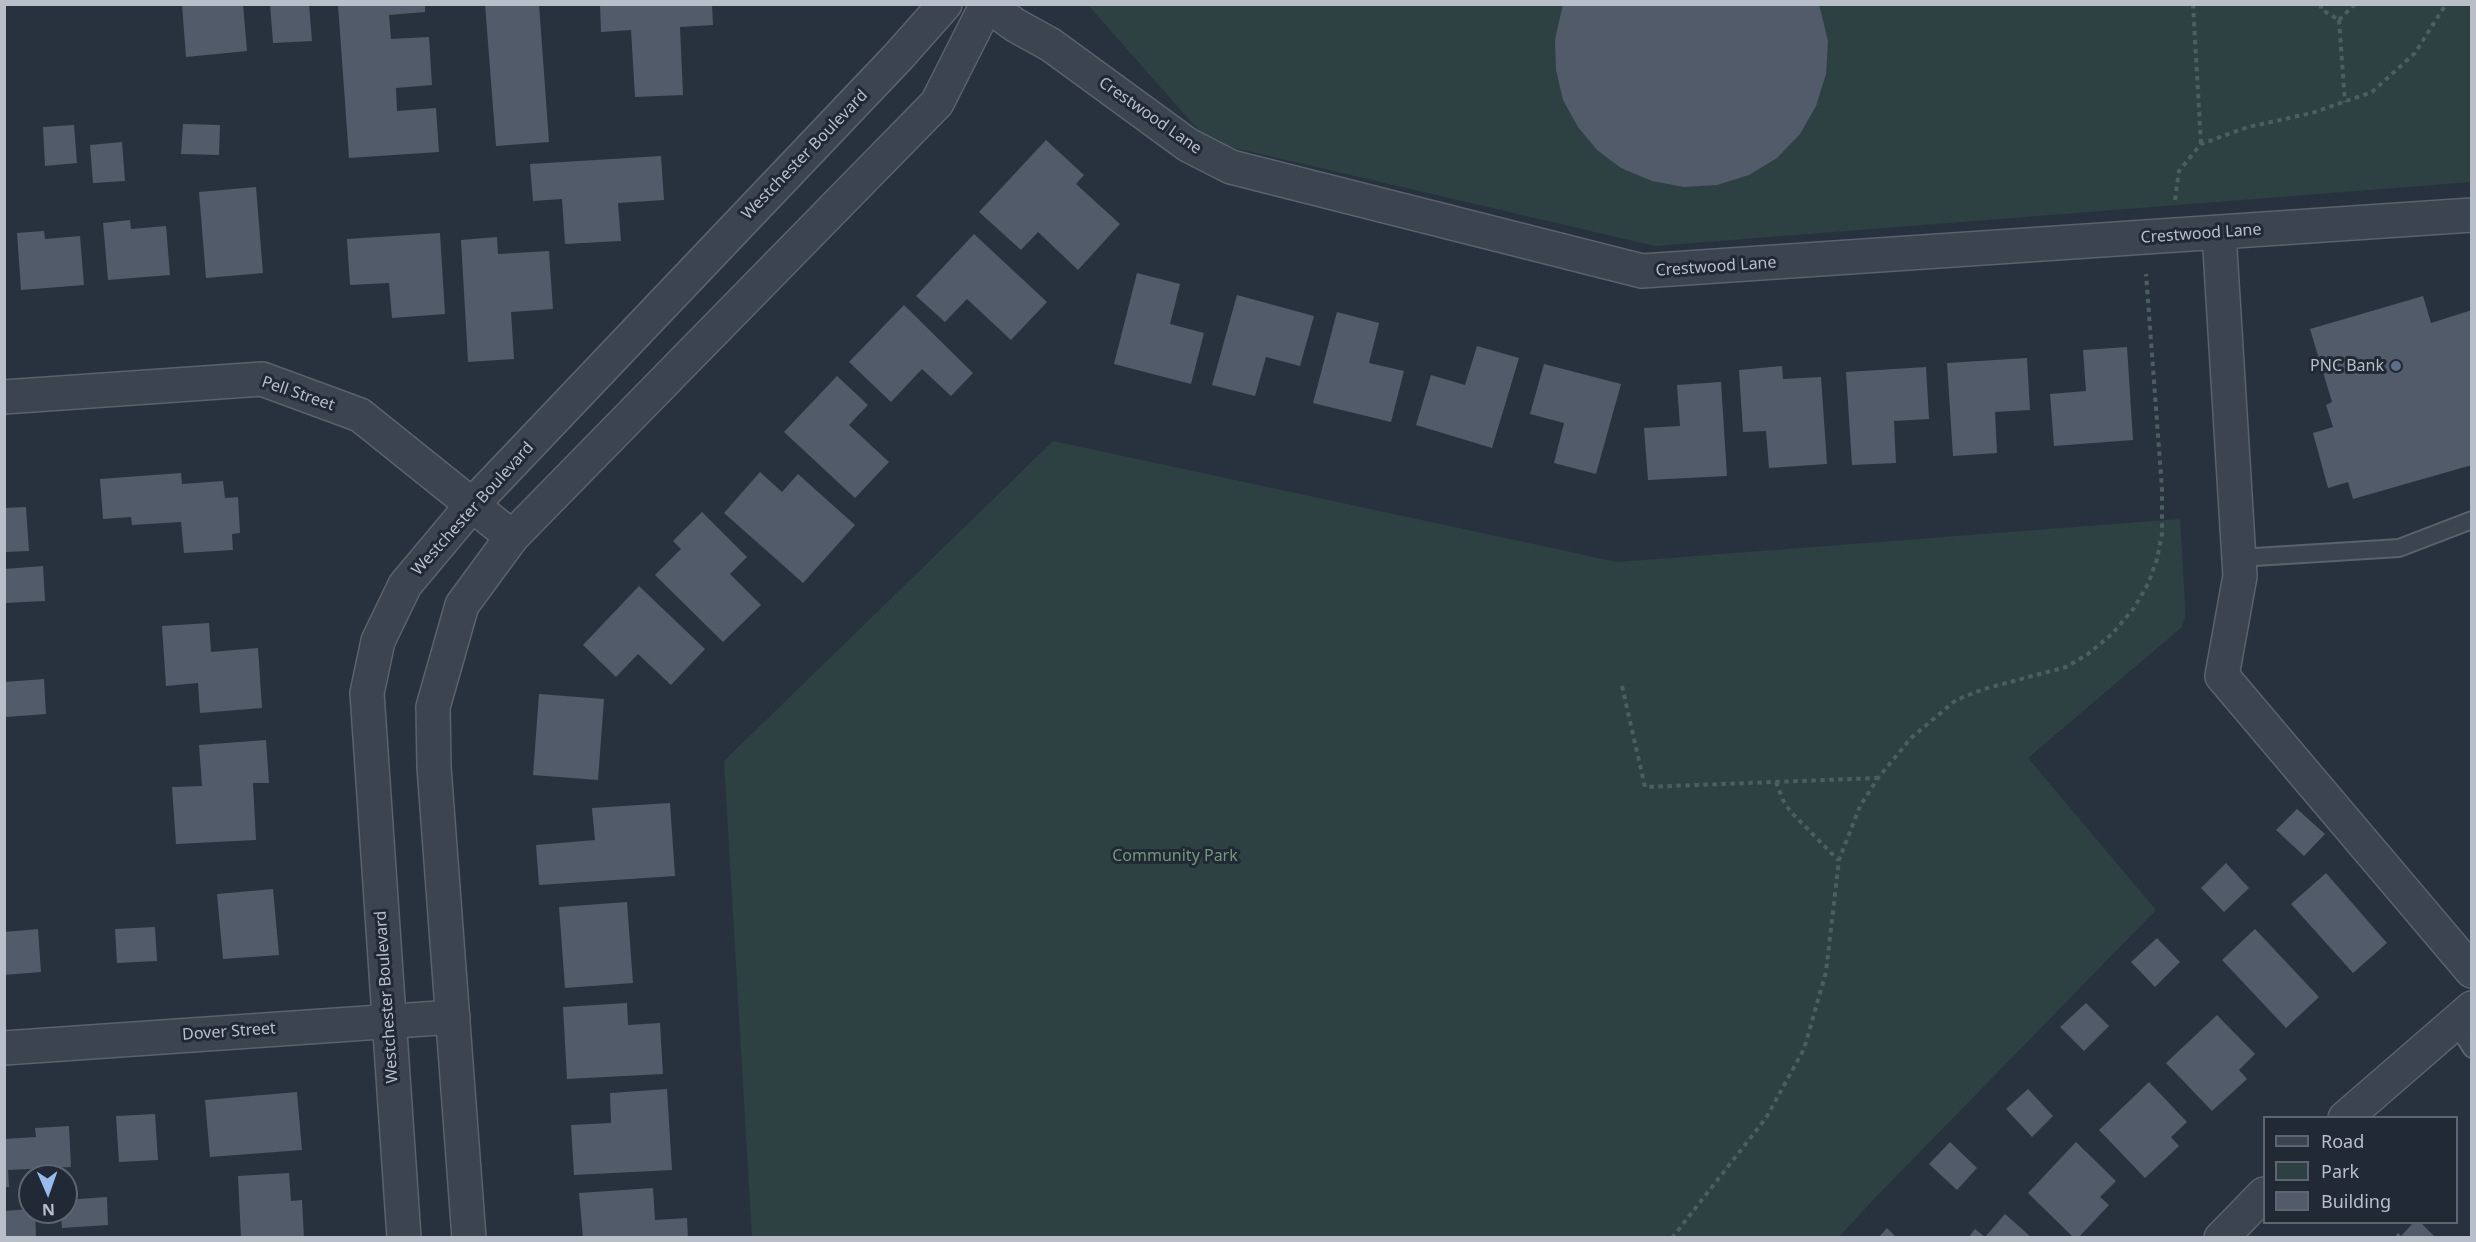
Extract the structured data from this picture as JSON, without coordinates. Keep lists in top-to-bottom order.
{
  "streets": {
    "street": [
      "Crestwood Lane",
      "Westchester Boulevard",
      "Pell Street",
      "Dover Street"
    ]
  },
  "crossings": [
    ["Westchester Boulevard", "Pell Street"],
    ["Westchester Boulevard", "Dover Street"]
  ],
  "parks": ["Community Park"],
  "places": ["PNC Bank"],
  "legend": ["Road", "Park", "Building"],
  "north": "bottom"
}
